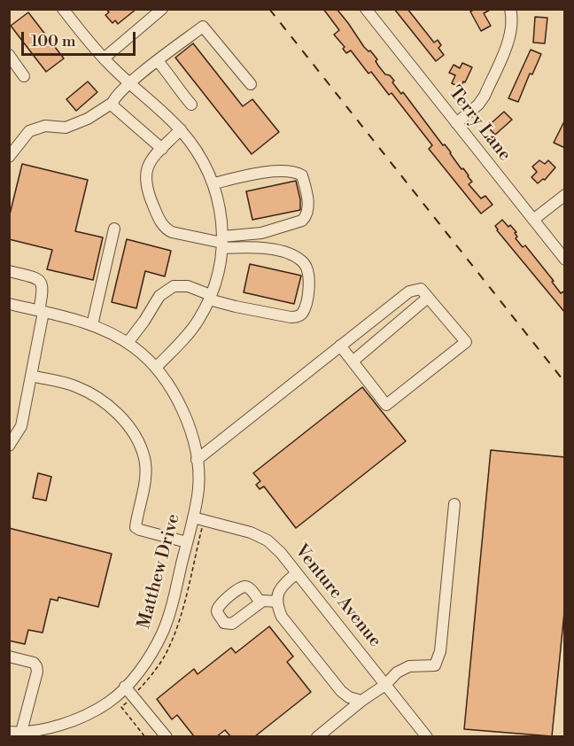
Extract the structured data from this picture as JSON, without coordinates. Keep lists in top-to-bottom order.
{
  "streets": {
    "street": ["Terry Lane", "Matthew Drive", "Venture Avenue"]
  },
  "crossings": [
    ["Matthew Drive", "Venture Avenue"]
  ],
  "scale_bar": "100 m"
}
